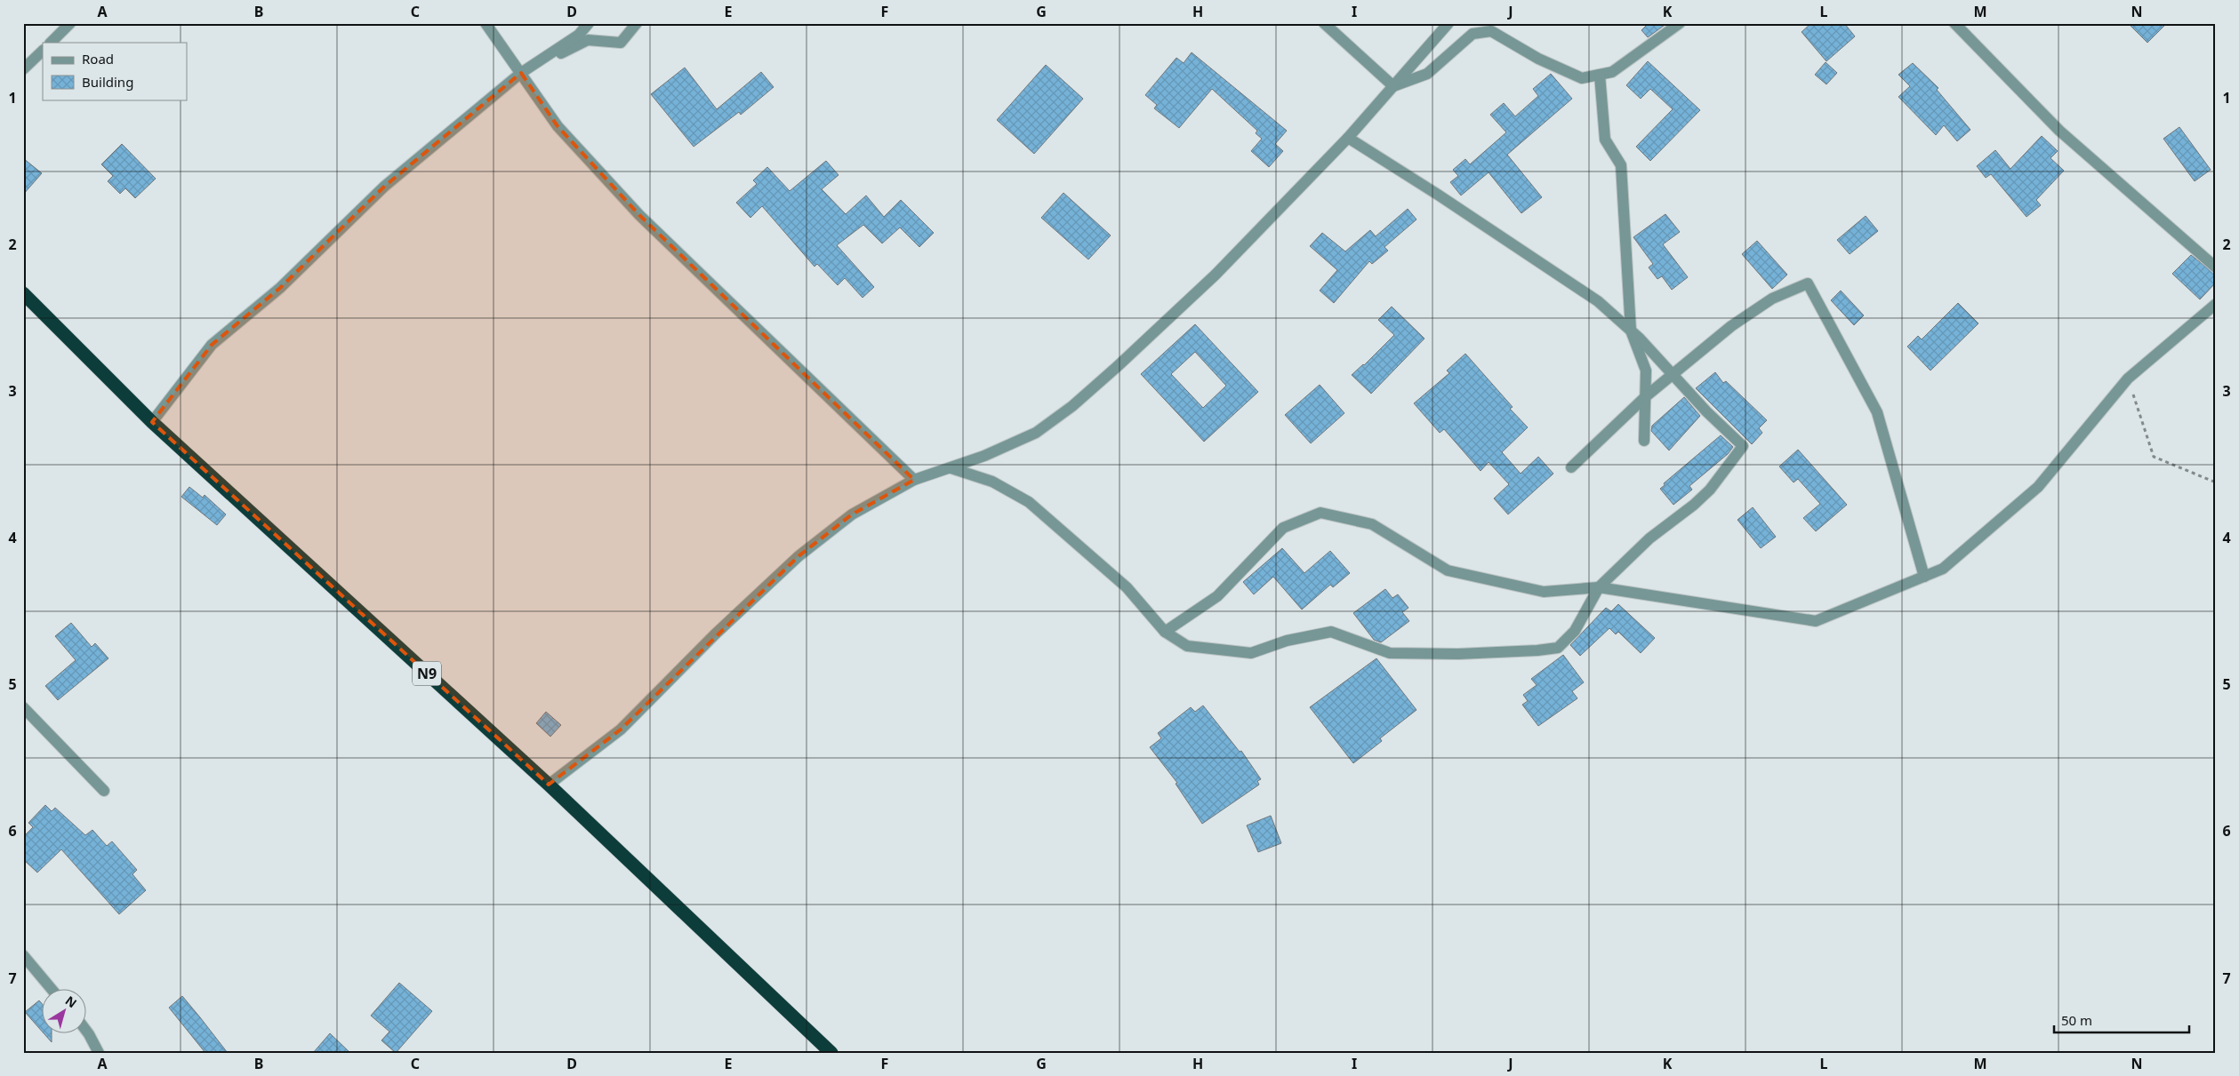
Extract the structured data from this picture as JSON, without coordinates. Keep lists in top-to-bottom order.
{
  "streets": {
    "highway": ["N9"]
  },
  "legend": ["Road", "Building"],
  "scale_bar": "50 m",
  "north": "top right",
  "grid": {
    "columns": [
      "A",
      "B",
      "C",
      "D",
      "E",
      "F",
      "G",
      "H",
      "I",
      "J",
      "K",
      "L",
      "M",
      "N"
    ],
    "rows": [
      "1",
      "2",
      "3",
      "4",
      "5",
      "6",
      "7"
    ]
  }
}
